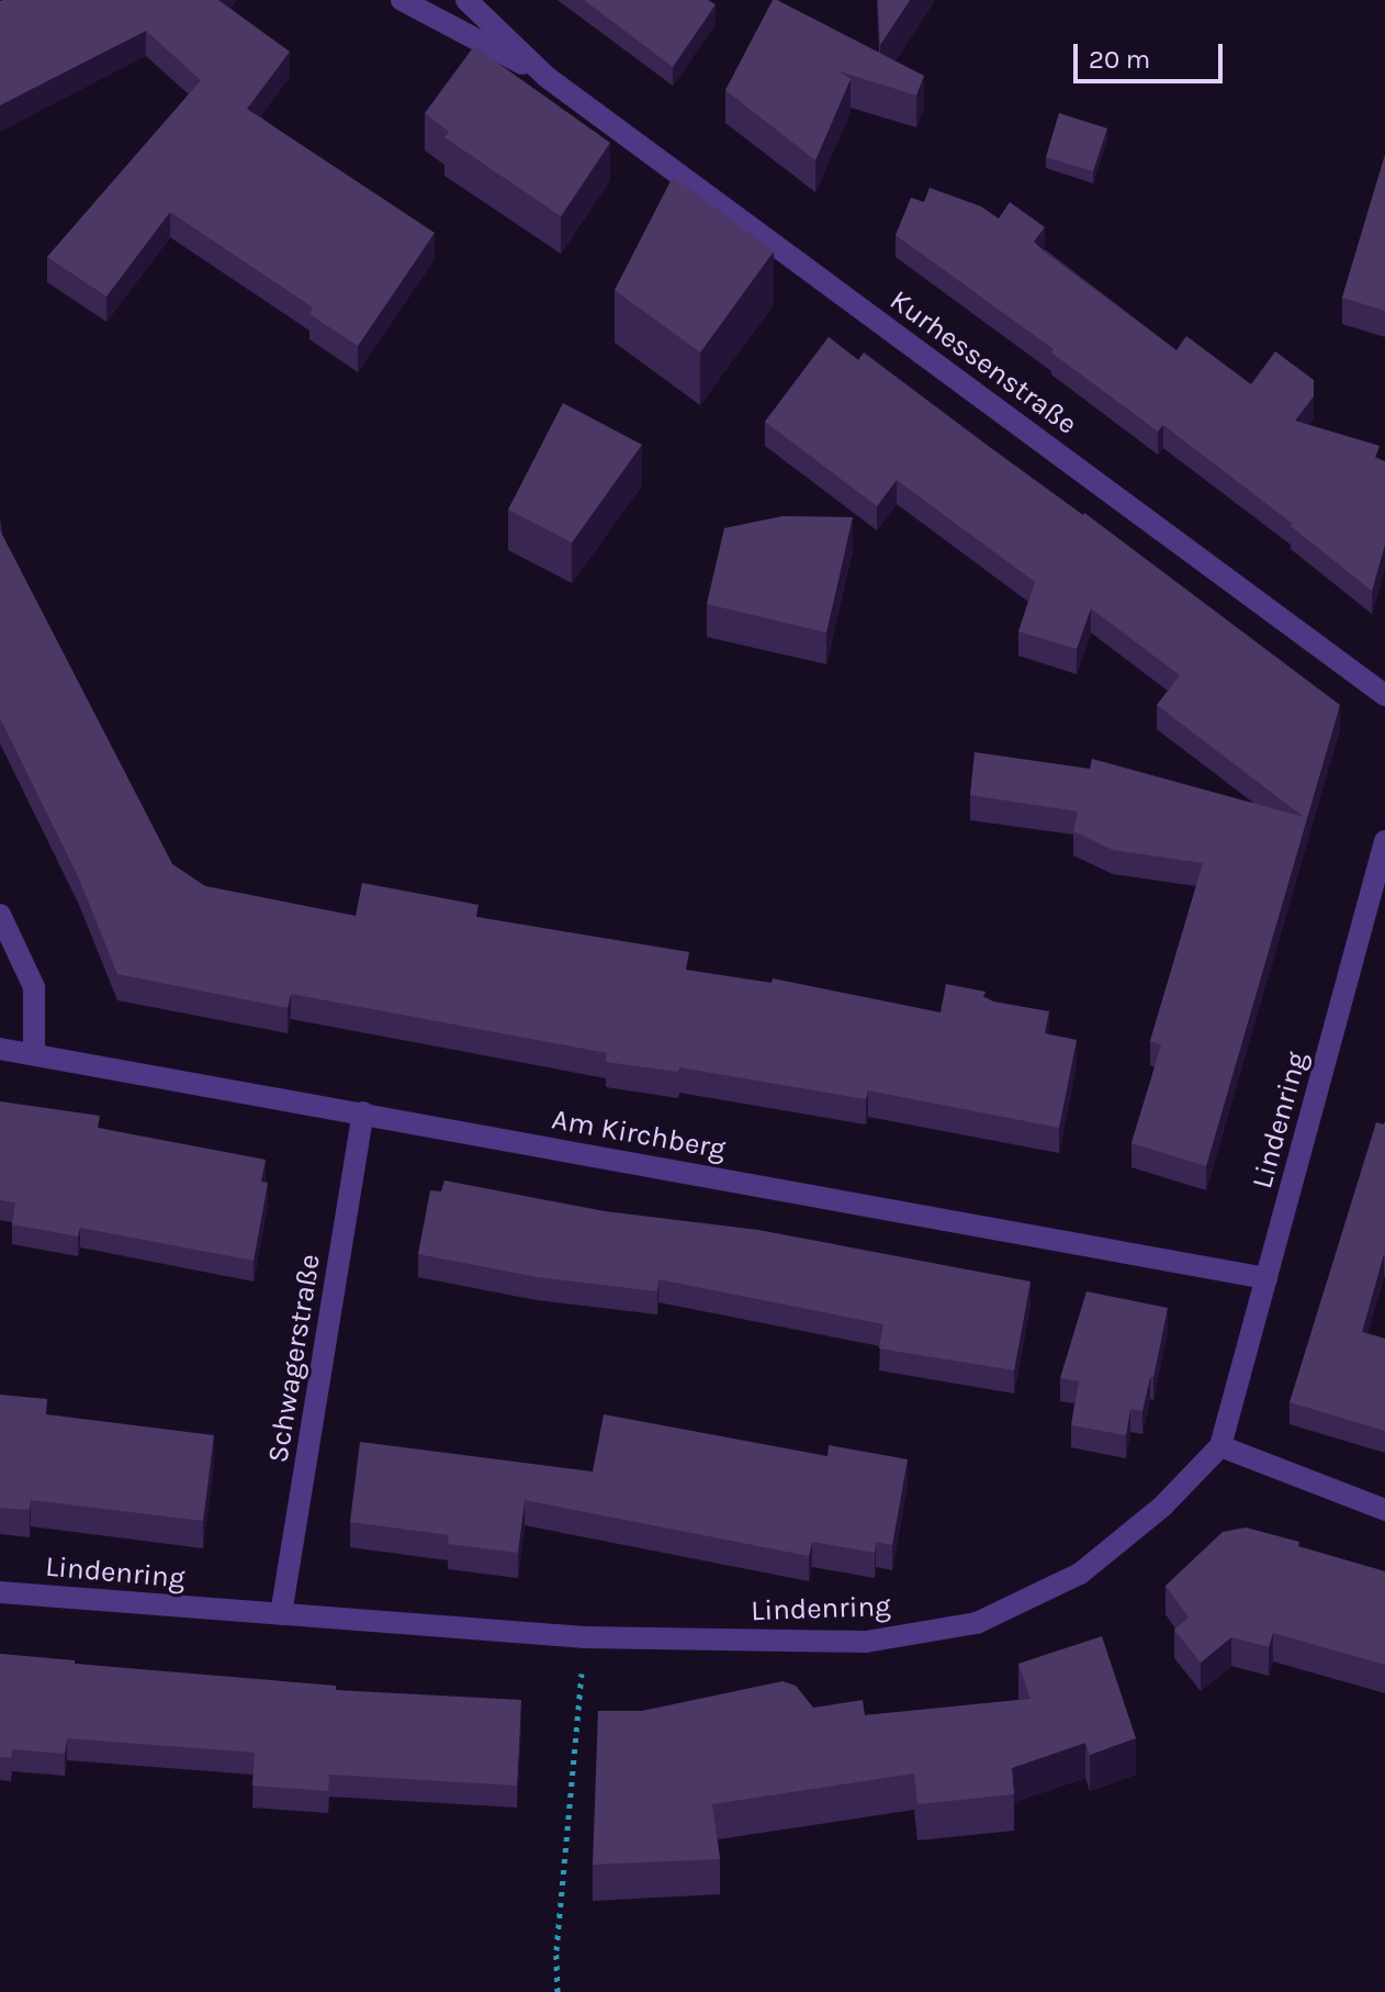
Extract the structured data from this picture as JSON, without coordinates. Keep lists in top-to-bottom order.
{
  "streets": {
    "street": [
      "Kurhessenstraße",
      "Lindenring",
      "Am Kirchberg",
      "Schwagerstraße"
    ]
  },
  "crossings": [
    ["Lindenring", "Am Kirchberg"],
    ["Lindenring", "Schwagerstraße"],
    ["Am Kirchberg", "Schwagerstraße"]
  ],
  "scale_bar": "20 m"
}
